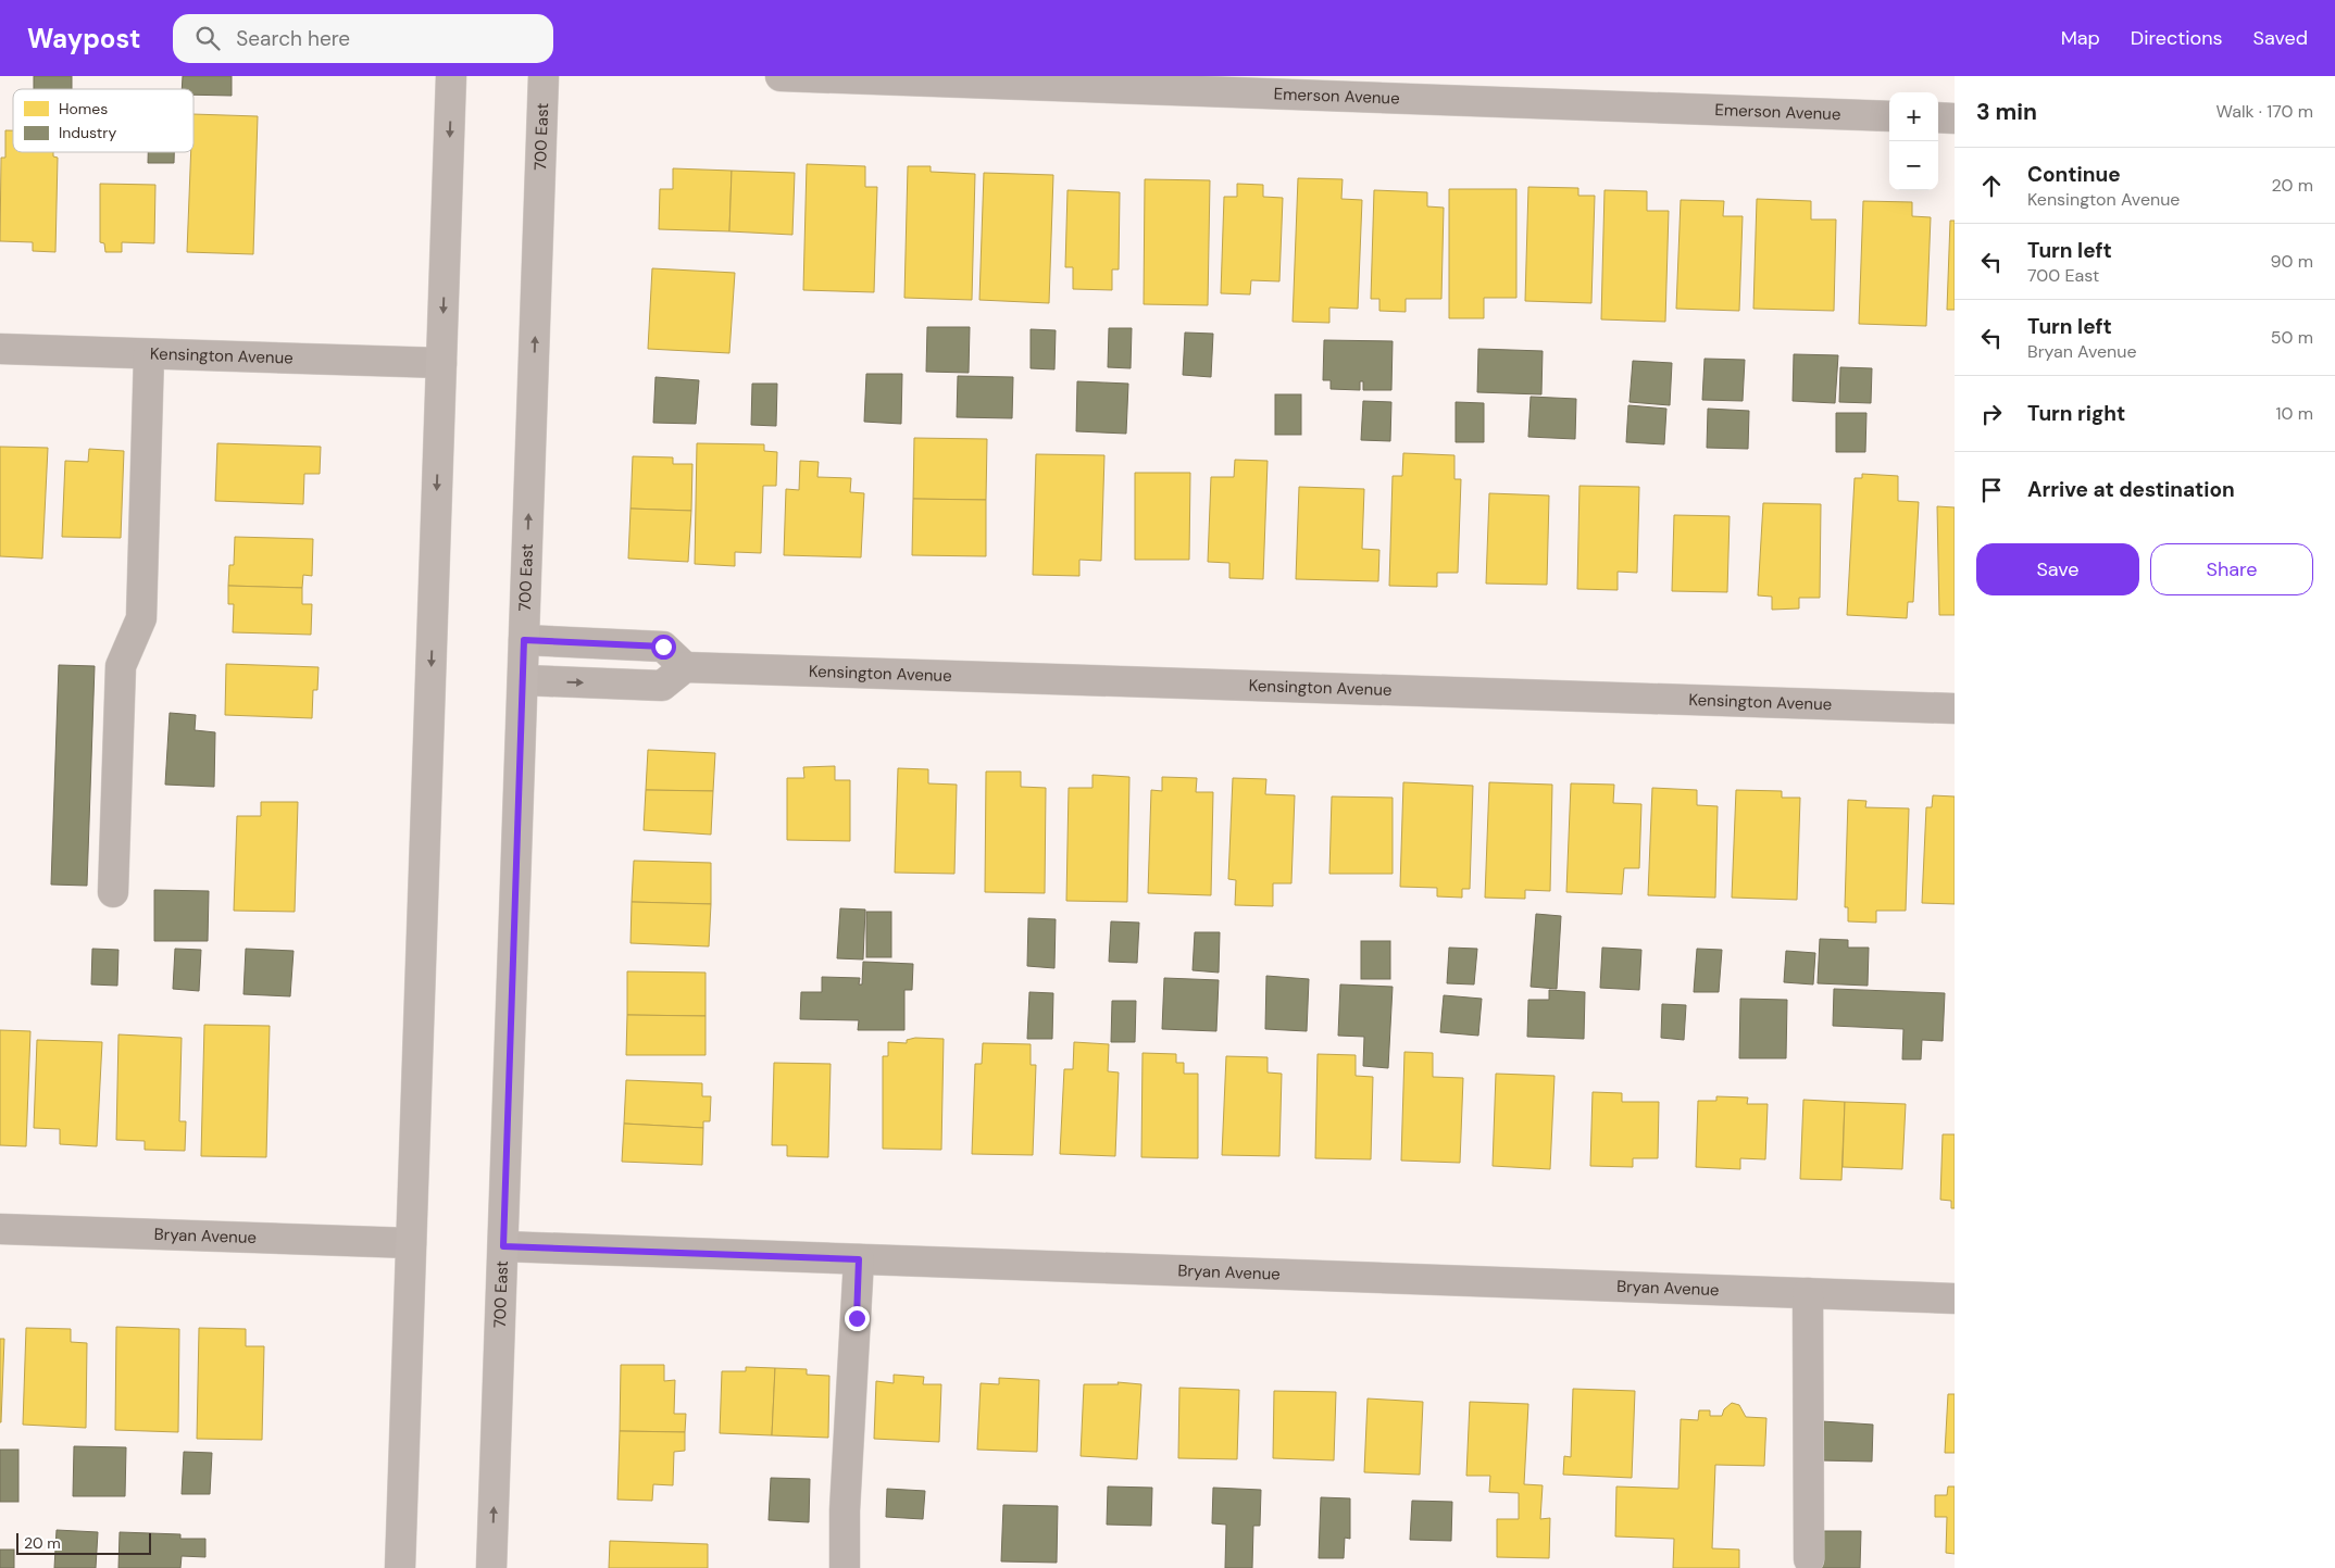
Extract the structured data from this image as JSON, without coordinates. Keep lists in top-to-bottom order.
{
  "streets": {
    "main road": ["700 East"],
    "street": ["Emerson Avenue", "Kensington Avenue", "Bryan Avenue"]
  },
  "crossings": [
    ["700 East", "Bryan Avenue"]
  ],
  "legend": ["Homes", "Industry"],
  "scale_bar": "20 m",
  "page": {
    "header": "Waypost",
    "search": "Search here",
    "nav": ["Map", "Directions", "Saved"],
    "heading": ["3 min", "Walk · 170 m"],
    "map_buttons": ["+", "−"],
    "list": [
      ["Continue", "Kensington Avenue", "20 m"],
      ["Turn left", "700 East", "90 m"],
      ["Turn left", "Bryan Avenue", "50 m"],
      ["Turn right", "10 m"],
      "Arrive at destination"
    ],
    "buttons": ["Save", "Share"],
    "scale": "20 m"
  }
}
